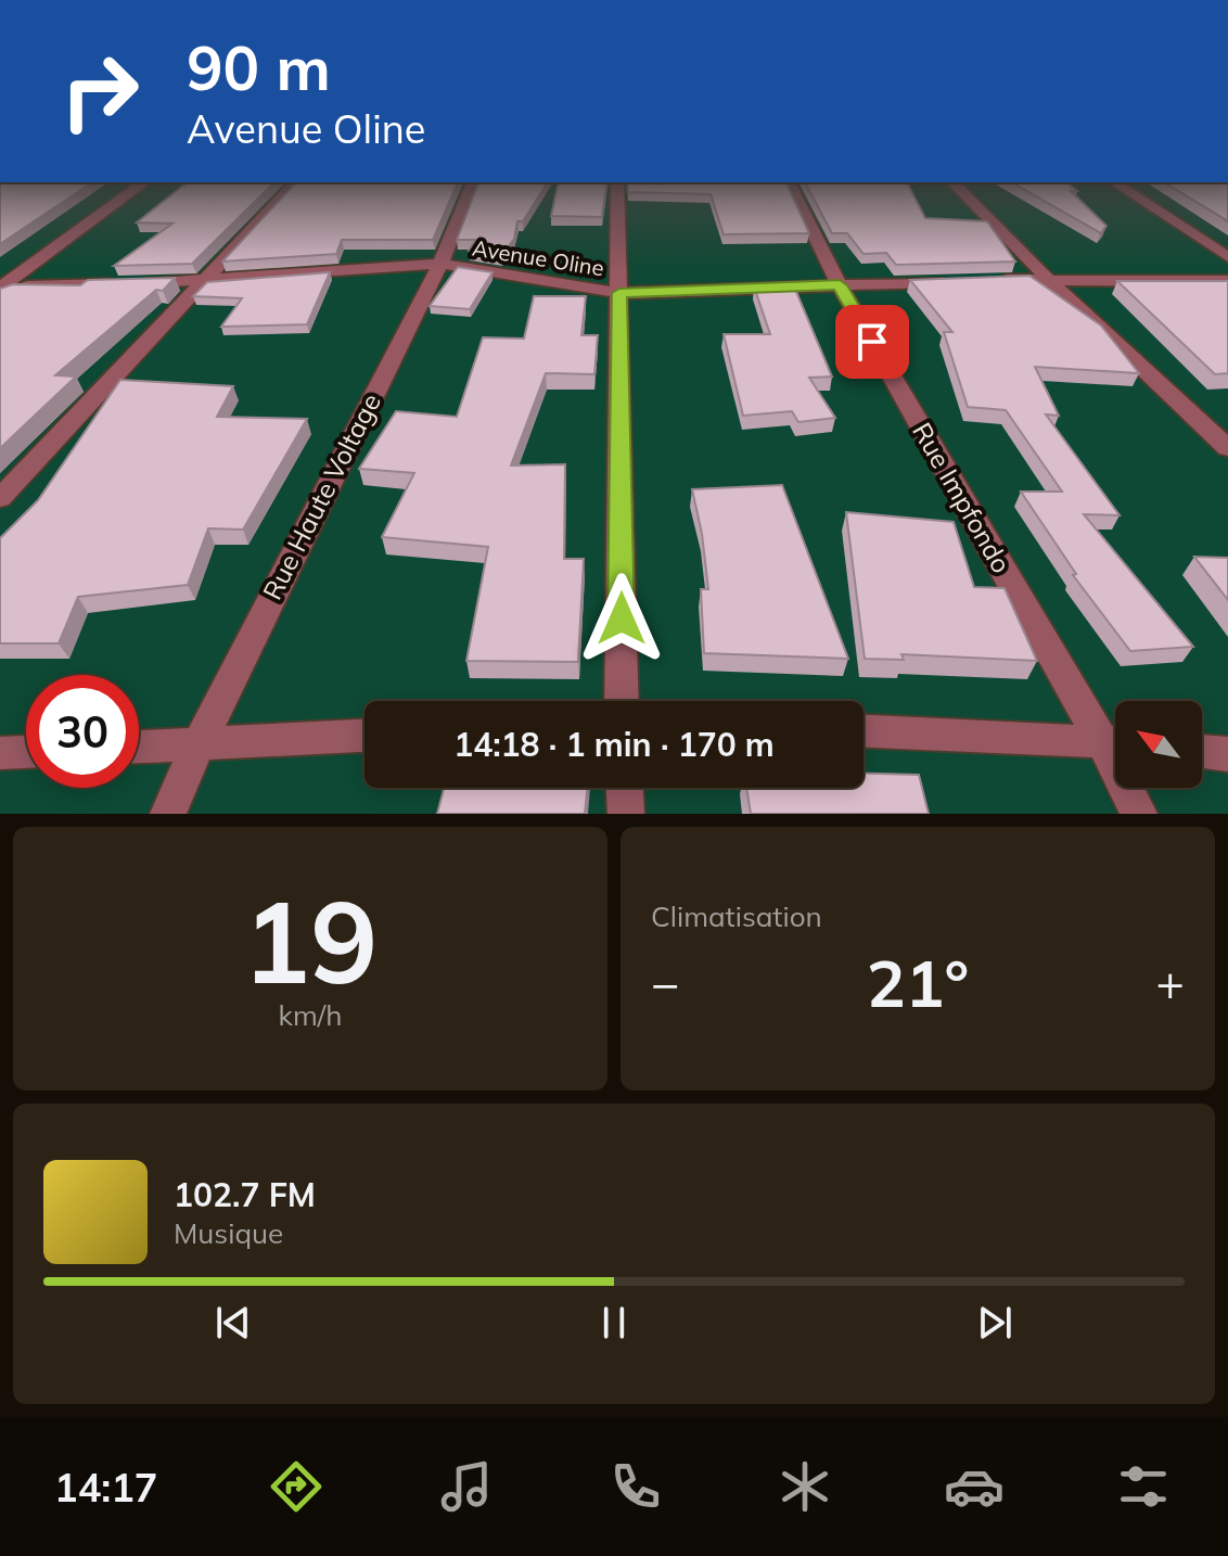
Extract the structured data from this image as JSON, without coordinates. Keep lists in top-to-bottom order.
{
  "streets": {
    "street": ["Avenue Oline", "Rue Haute Voltage", "Rue Impfondo"]
  },
  "crossings": [
    ["Avenue Oline", "Rue Haute Voltage"],
    ["Avenue Oline", "Rue Impfondo"]
  ],
  "north": "top left",
  "page": {
    "turn": ["90 m", "Avenue Oline"],
    "limit": "30",
    "trip": "14:18 · 1 min · 170 m",
    "tile": [
      ["19", "km/h"],
      "Climatisation"
    ],
    "heat": ["−", "21°", "+"],
    "song": ["102.7 FM", "Musique"],
    "tabs": "14:17"
  }
}
